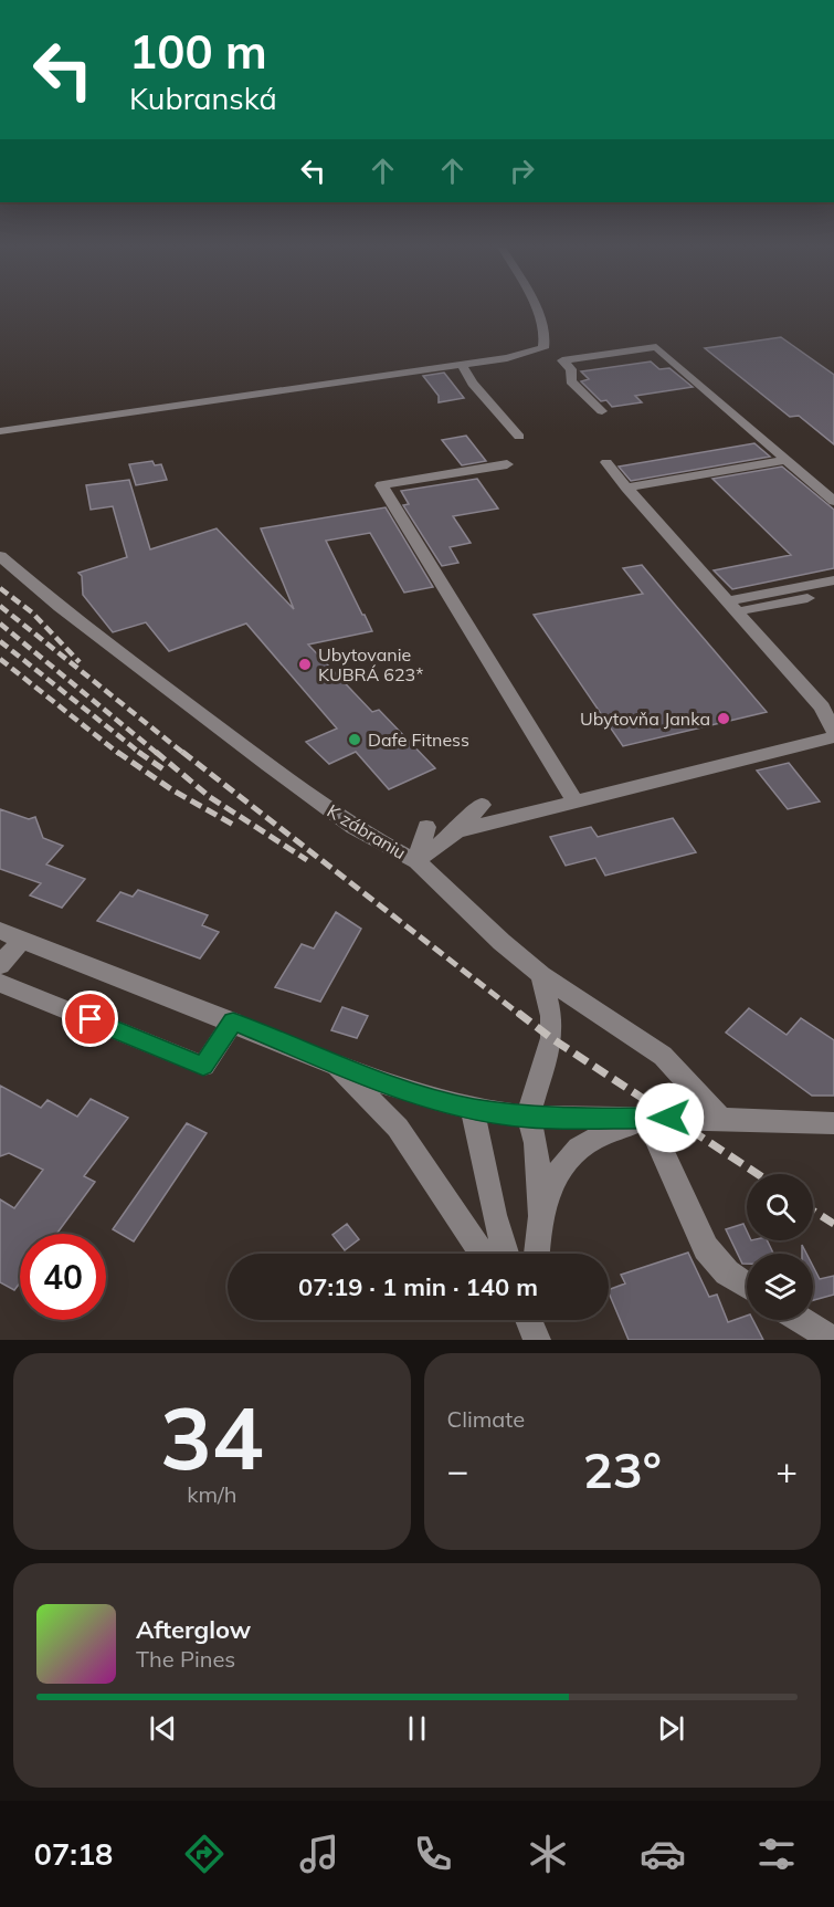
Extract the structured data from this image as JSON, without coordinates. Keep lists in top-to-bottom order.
{
  "streets": {
    "street": ["K zábraniu"]
  },
  "places": ["Ubytovanie KUBRÁ 623*", "Ubytovňa Janka", "Dafe Fitness"],
  "page": {
    "turn": ["100 m", "Kubranská"],
    "limit": "40",
    "trip": "07:19 · 1 min · 140 m",
    "tile": [
      ["34", "km/h"],
      "Climate"
    ],
    "heat": ["−", "23°", "+"],
    "song": ["Afterglow", "The Pines"],
    "tabs": "07:18"
  }
}
